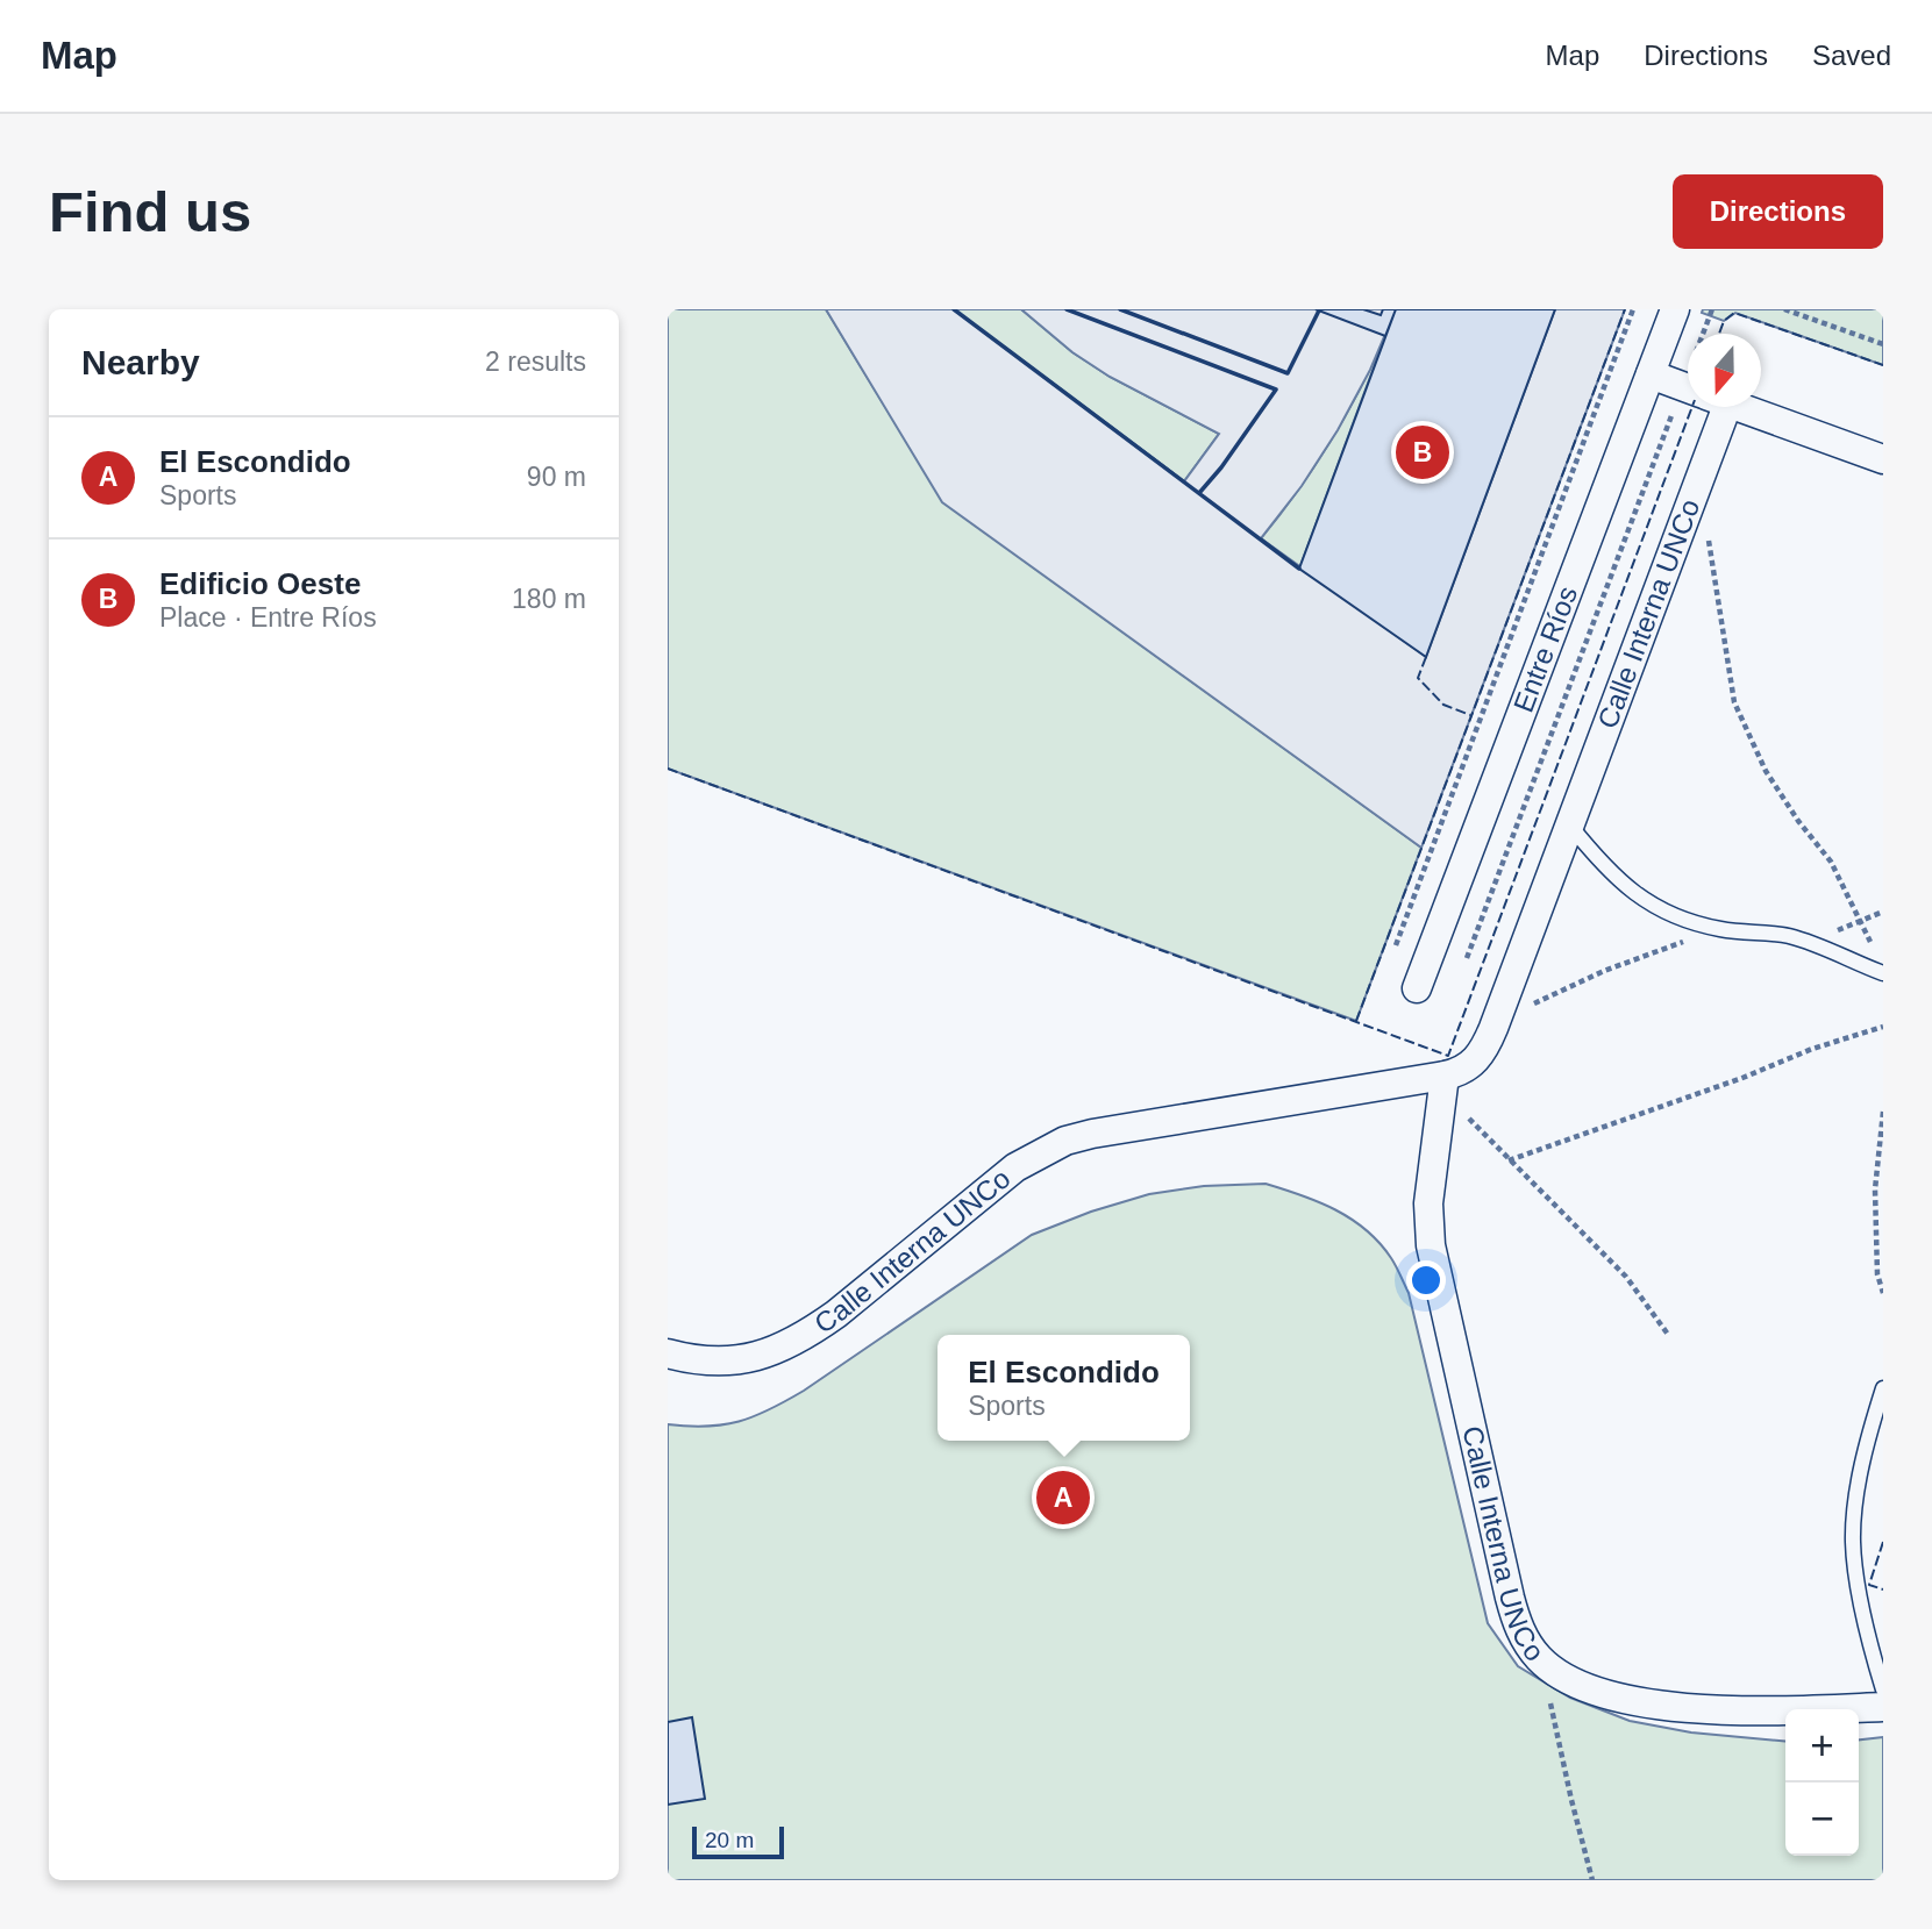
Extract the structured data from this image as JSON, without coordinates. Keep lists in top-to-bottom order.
{
  "streets": {
    "street": ["Calle Interna UNCo", "Entre Ríos"]
  },
  "scale_bar": "20 m",
  "north": "bottom",
  "page": {
    "header": "Map",
    "nav": ["Map", "Directions", "Saved"],
    "buttons": "Directions",
    "title": "Find us",
    "heading": ["Nearby", "2 results"],
    "list": [
      {
        "mark": "A",
        "name": "El Escondido",
        "note": "Sports",
        "value": "90 m"
      },
      {
        "mark": "B",
        "name": "Edificio Oeste",
        "note": "Place · Entre Ríos",
        "value": "180 m"
      }
    ],
    "pins": ["B", "A"],
    "popup": ["El Escondido", "Sports"],
    "map_buttons": ["+", "−"],
    "scale": "20 m"
  }
}
